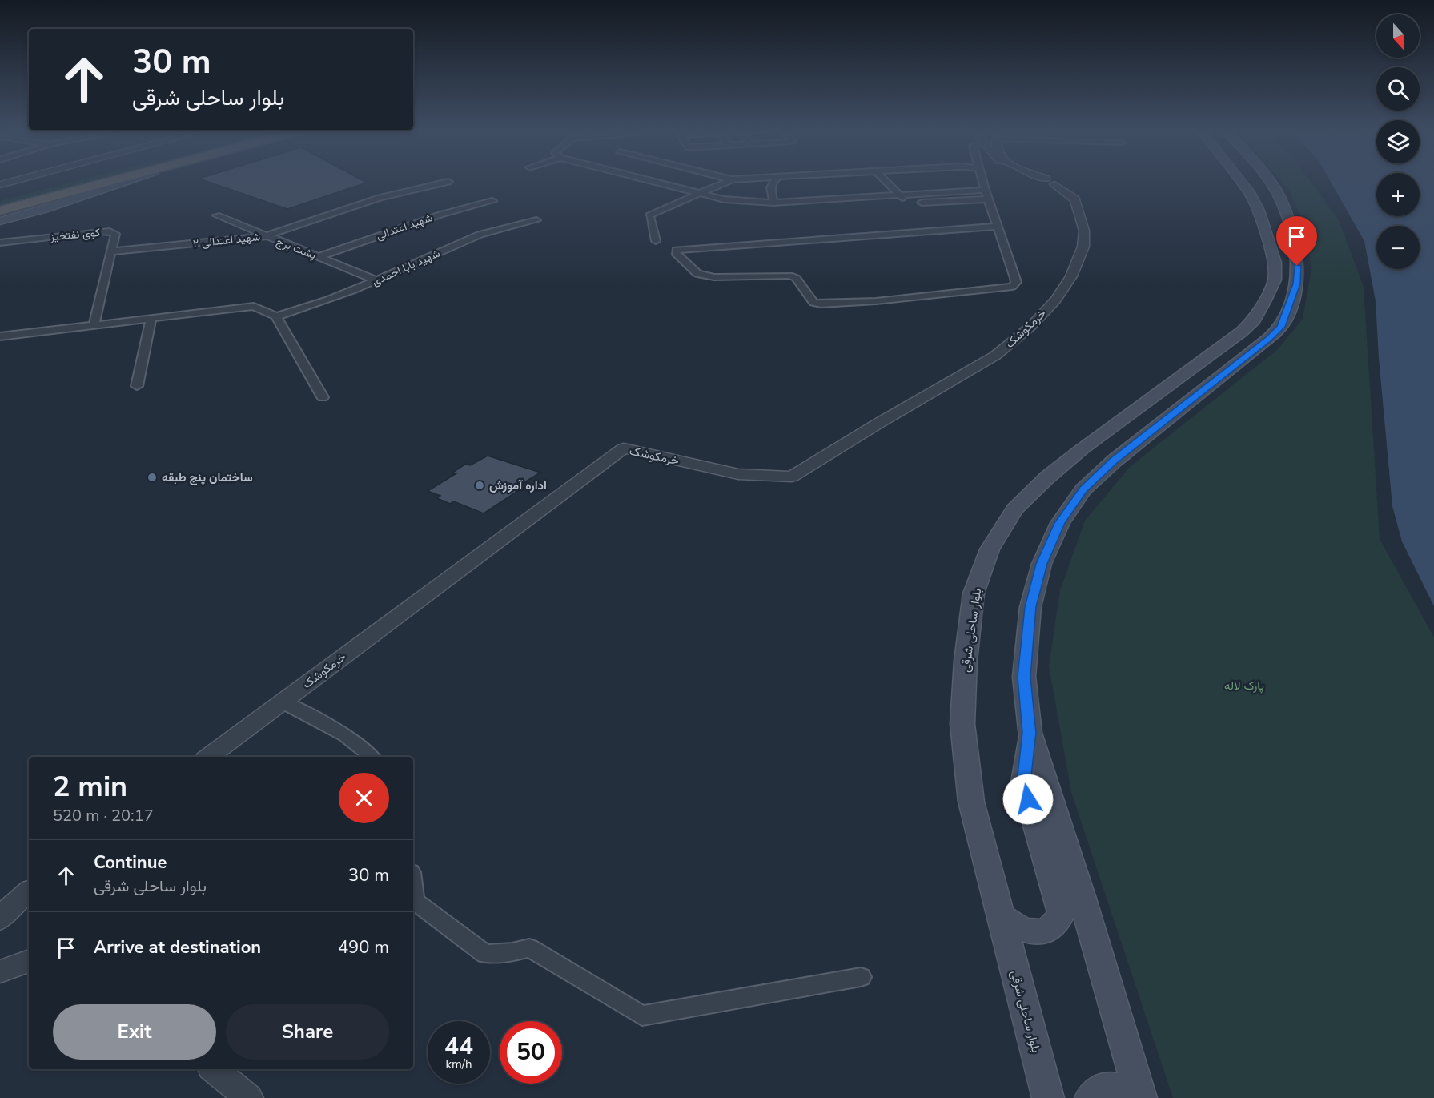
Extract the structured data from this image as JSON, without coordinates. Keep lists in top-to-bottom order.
{
  "streets": {
    "main road": ["بلوار ساحلی شرقی"],
    "street": [
      "شهید اعتدالی",
      "کوی نفتخیز",
      "شهید اعتدالی ۲",
      "پشت برج",
      "شهید بابا احمدی",
      "خرمکوشک"
    ]
  },
  "crossings": [
    ["شهید اعتدالی", "پشت برج"],
    ["کوی نفتخیز", "شهید اعتدالی ۲"],
    ["شهید اعتدالی ۲", "پشت برج"],
    ["پشت برج", "شهید بابا احمدی"]
  ],
  "parks": ["پارک لاله"],
  "places": ["ساختمان پنج طبقه", "اداره آموزش"],
  "north": "bottom",
  "page": {
    "map_buttons": ["+", "−"],
    "turn": ["30 m", "بلوار ساحلی شرقی"],
    "heading": ["2 min", "520 m · 20:17"],
    "list": [
      {
        "name": "Continue",
        "note": "بلوار ساحلی شرقی",
        "value": "30 m"
      },
      {
        "name": "Arrive at destination",
        "value": "490 m"
      }
    ],
    "buttons": ["Exit", "Share"],
    "speed": "44 km/h",
    "limit": "50"
  }
}
